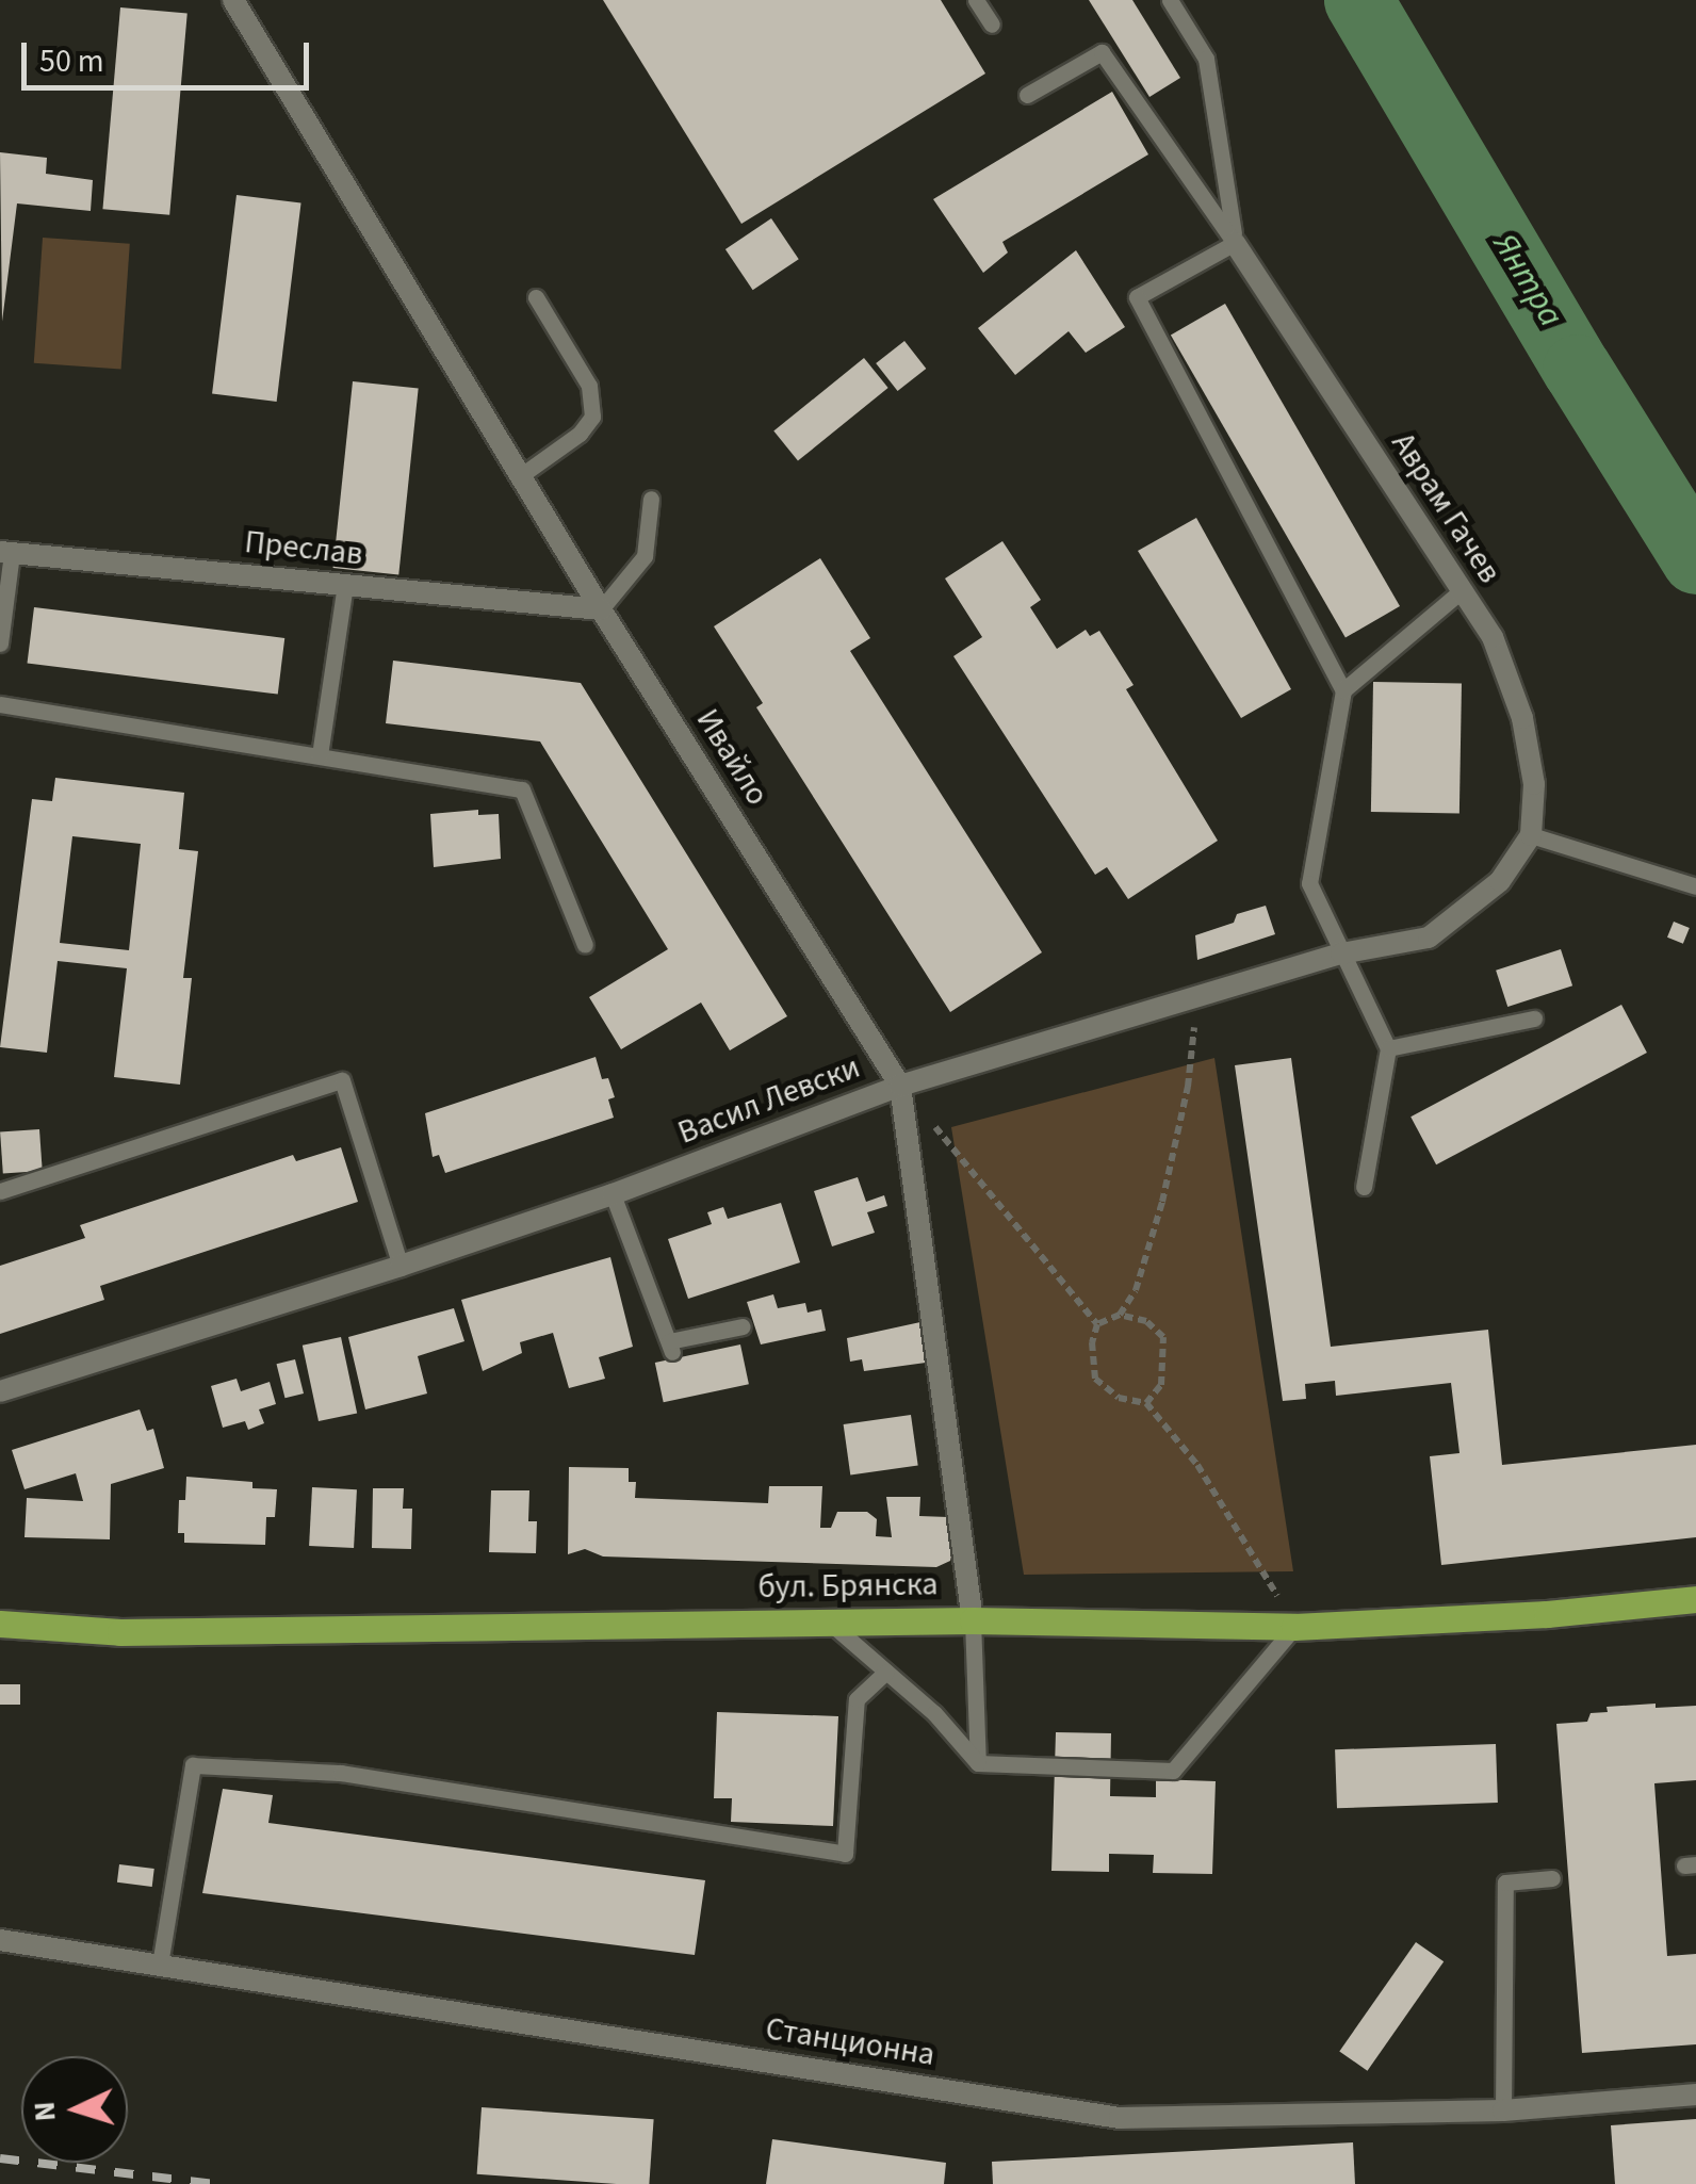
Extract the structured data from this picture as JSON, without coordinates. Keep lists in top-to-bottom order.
{
  "streets": {
    "main road": ["бул. Брянска"],
    "street": [
      "Аврам Гачев",
      "Преслав",
      "Ивайло",
      "Васил Левски",
      "Станционна"
    ]
  },
  "crossings": [
    ["Аврам Гачев", "Васил Левски"],
    ["Преслав", "Ивайло"],
    ["Ивайло", "Васил Левски"],
    ["Ивайло", "бул. Брянска"]
  ],
  "water": ["Янтра"],
  "scale_bar": "50 m",
  "north": "left"
}
